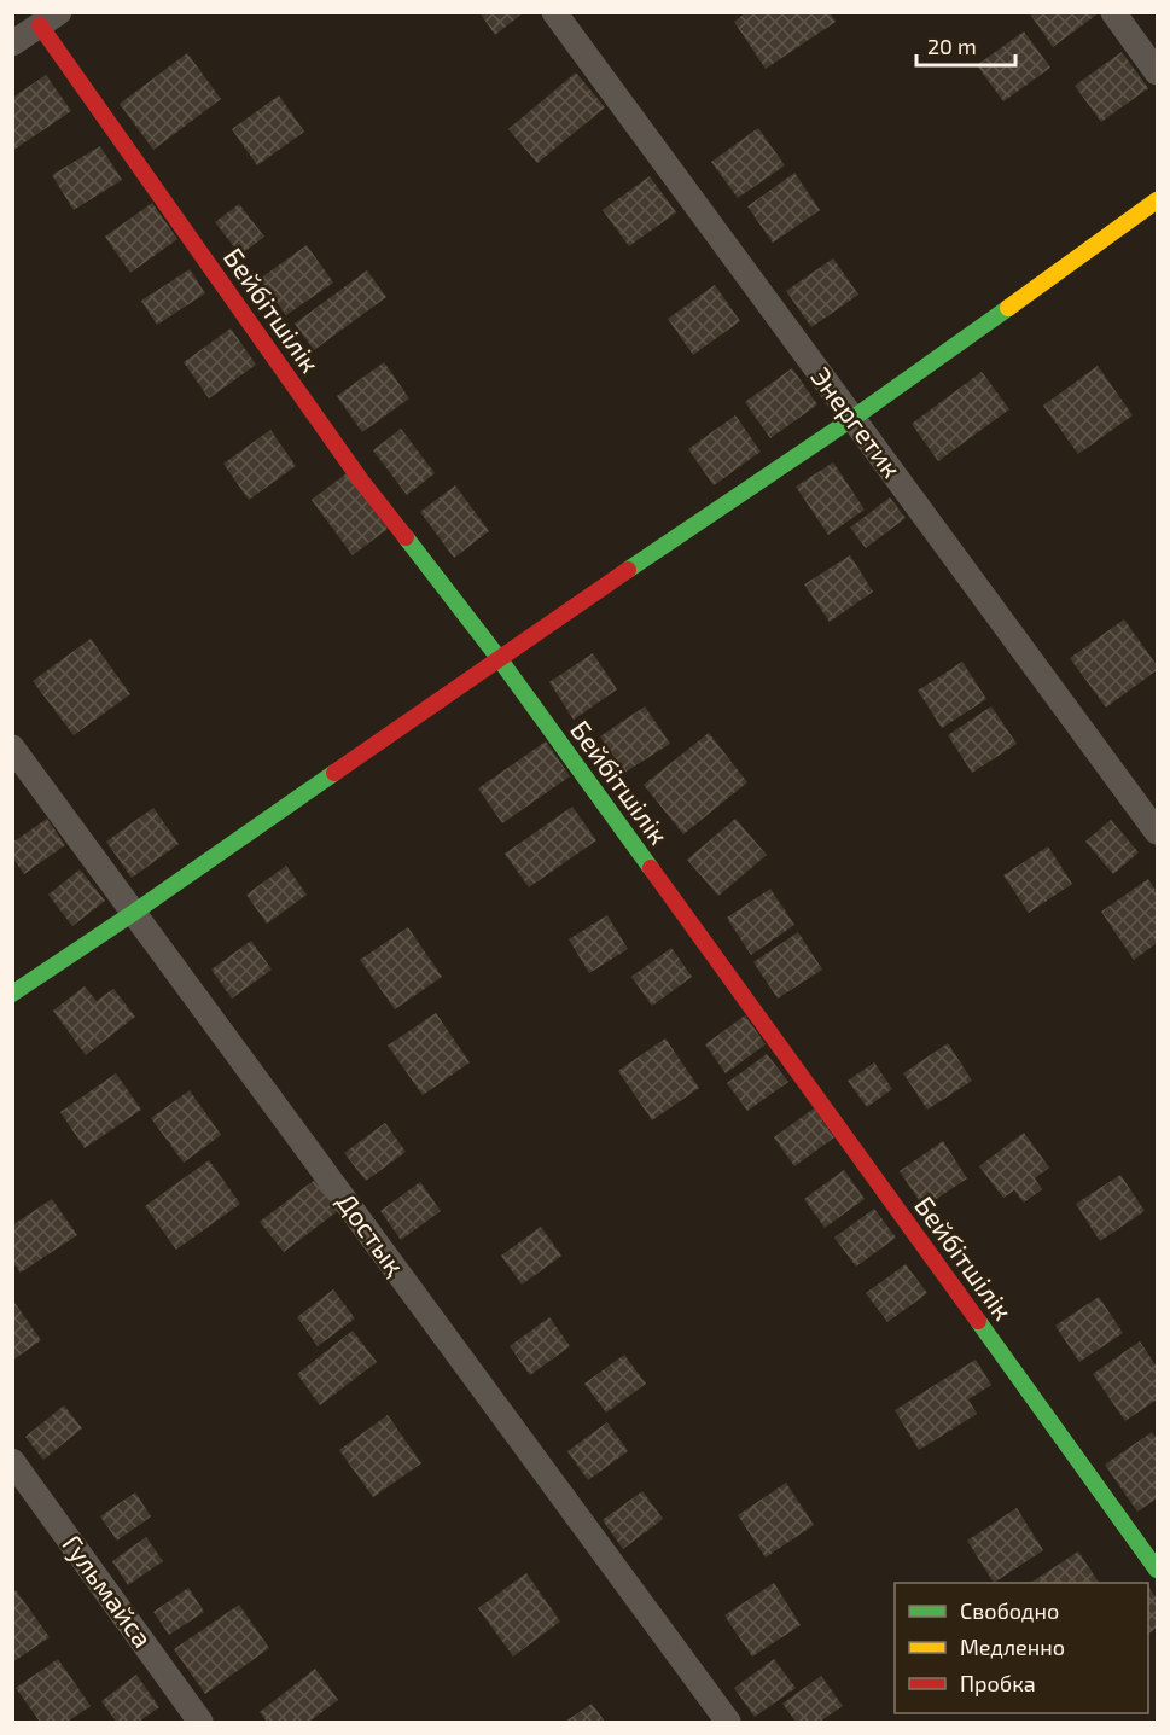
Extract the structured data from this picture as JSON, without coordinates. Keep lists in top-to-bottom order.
{
  "streets": {
    "street": [
      "Бейбітшілік",
      "Энергетик",
      "Достық",
      "Гульмайса"
    ]
  },
  "legend": ["Свободно", "Медленно", "Пробка"],
  "scale_bar": "20 m"
}
